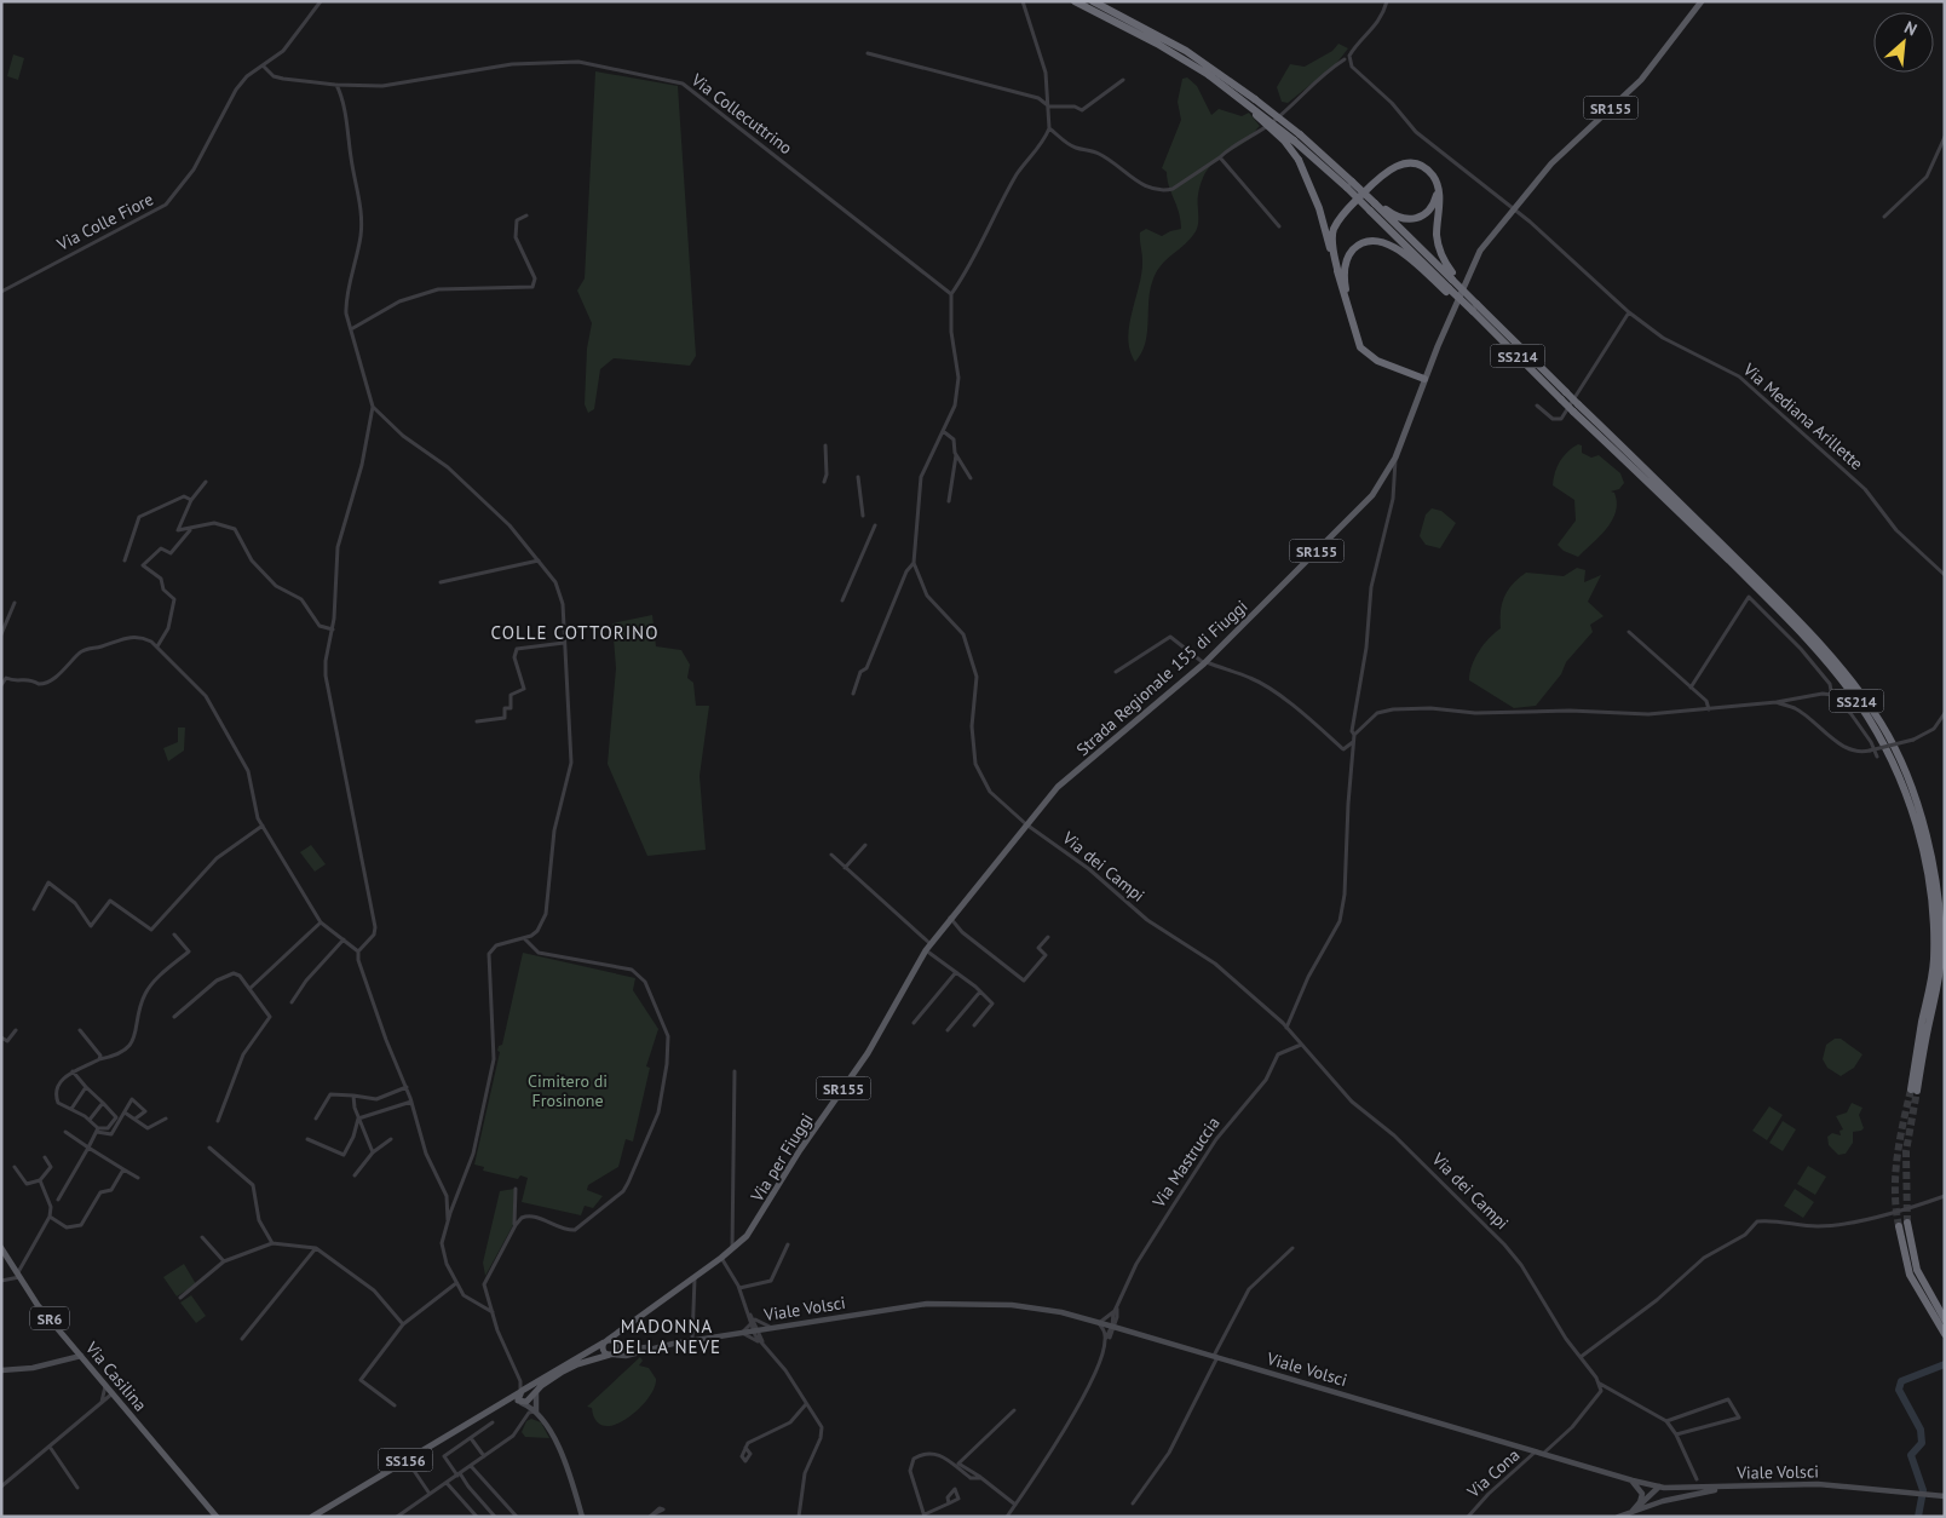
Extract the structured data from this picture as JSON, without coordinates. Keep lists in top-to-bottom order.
{
  "streets": {
    "highway": ["SS214"],
    "main road": [
      "SR155",
      "Strada Regionale 155 di Fiuggi",
      "Via per Fiuggi",
      "Viale Volsci",
      "SR6",
      "Via Casilina",
      "SS156"
    ],
    "street": [
      "Via Collecuttrino",
      "Via Colle Fiore",
      "Via Mediana Arillette",
      "Via dei Campi",
      "Via Mastruccia",
      "Via Cona"
    ]
  },
  "crossings": [
    ["SR155", "Via Mediana Arillette"],
    ["SR155", "Strada Regionale 155 di Fiuggi"],
    ["Via Collecuttrino", "Via Colle Fiore"],
    ["Via Collecuttrino", "Via dei Campi"],
    ["Via Mediana Arillette", "Strada Regionale 155 di Fiuggi"],
    ["Strada Regionale 155 di Fiuggi", "Via dei Campi"],
    ["Strada Regionale 155 di Fiuggi", "Via per Fiuggi"],
    ["Via dei Campi", "Via per Fiuggi"],
    ["Via dei Campi", "Via Mastruccia"],
    ["Via per Fiuggi", "Viale Volsci"],
    ["Via Mastruccia", "Viale Volsci"],
    ["Viale Volsci", "Via Cona"]
  ],
  "districts": ["COLLE COTTORINO", "MADONNA DELLA NEVE"],
  "parks": ["Cimitero di Frosinone"],
  "north": "top right"
}
